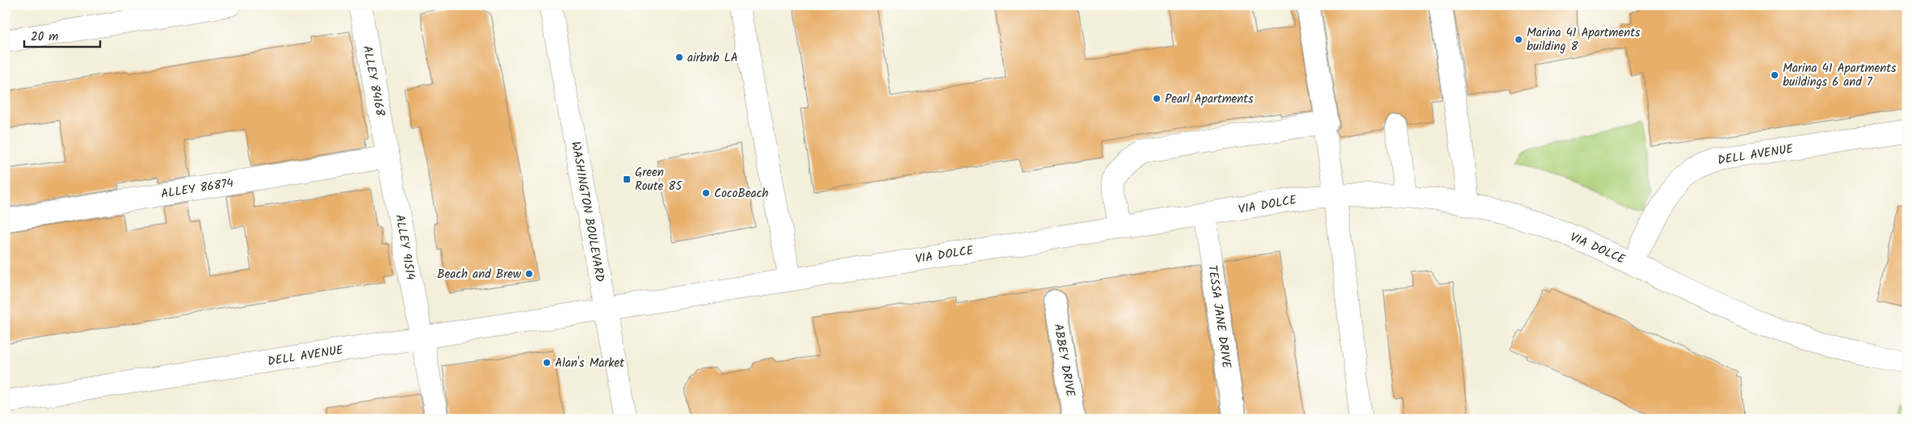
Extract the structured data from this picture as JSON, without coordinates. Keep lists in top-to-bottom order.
{
  "streets": {
    "street": [
      "ALLEY 84168",
      "DELL AVENUE",
      "ALLEY 86874",
      "VIA DOLCE",
      "WASHINGTON BOULEVARD",
      "ALLEY 91514",
      "TESSA JANE DRIVE",
      "ABBEY DRIVE"
    ]
  },
  "crossings": [
    ["ALLEY 84168", "ALLEY 86874"],
    ["ALLEY 84168", "ALLEY 91514"],
    ["DELL AVENUE", "VIA DOLCE"],
    ["DELL AVENUE", "WASHINGTON BOULEVARD"],
    ["DELL AVENUE", "ALLEY 91514"],
    ["ALLEY 86874", "ALLEY 91514"],
    ["VIA DOLCE", "WASHINGTON BOULEVARD"],
    ["VIA DOLCE", "TESSA JANE DRIVE"]
  ],
  "places": {
    "other": [
      "Marina 41 Apartments building 8",
      "airbnb LA",
      "Marina 41 Apartments buildings 6 and 7",
      "Pearl Apartments",
      "CocoBeach",
      "Beach and Brew",
      "Alan's Market"
    ],
    "transit": ["Green Route 85"]
  },
  "scale_bar": "20 m"
}
